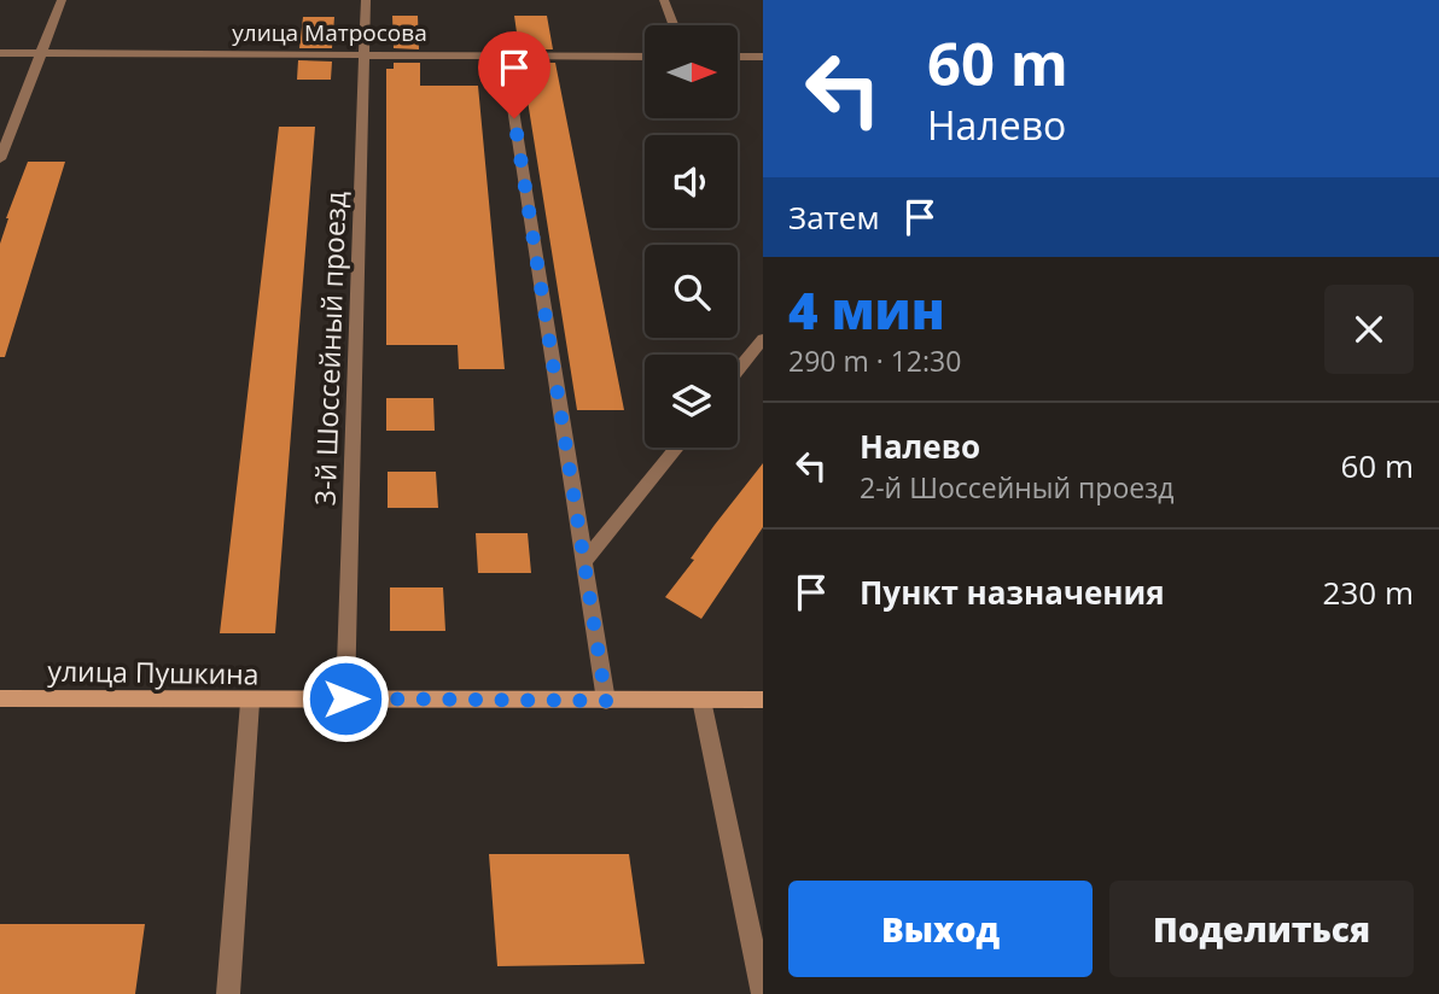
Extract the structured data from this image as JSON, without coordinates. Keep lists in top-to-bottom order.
{
  "streets": {
    "street": ["улица Матросова", "3-й Шоссейный проезд", "улица Пушкина"]
  },
  "crossings": [
    ["улица Матросова", "3-й Шоссейный проезд"],
    ["3-й Шоссейный проезд", "улица Пушкина"]
  ],
  "north": "right",
  "page": {
    "turn": ["60 m", "Налево"],
    "then": "Затем",
    "heading": ["4 мин", "290 m · 12:30"],
    "list": [
      {
        "name": "Налево",
        "note": "2-й Шоссейный проезд",
        "value": "60 m"
      },
      {
        "name": "Пункт назначения",
        "value": "230 m"
      }
    ],
    "buttons": ["Выход", "Поделиться"]
  }
}
